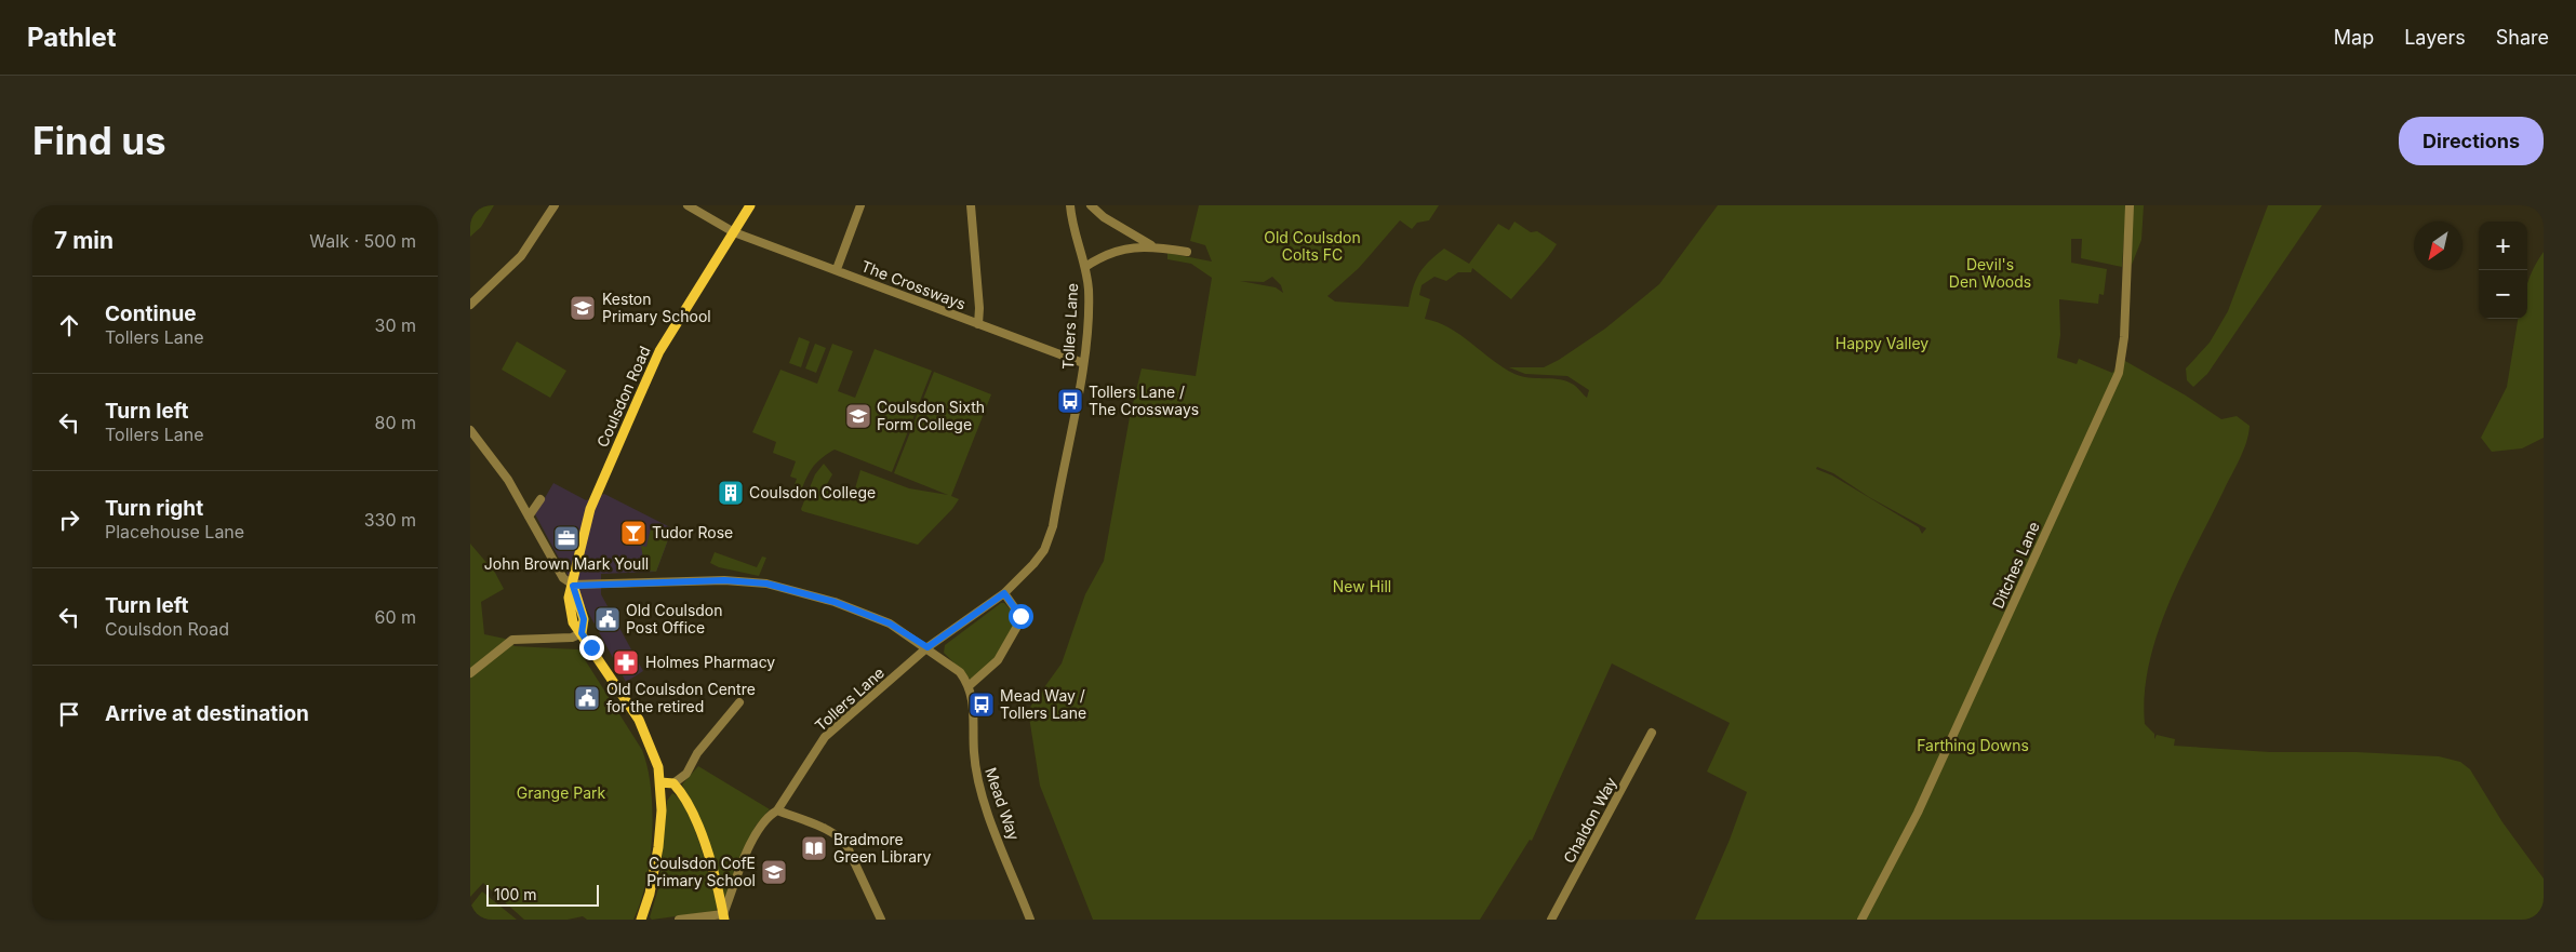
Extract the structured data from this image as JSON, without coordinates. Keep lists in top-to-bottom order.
{
  "streets": {
    "main road": ["Coulsdon Road"],
    "street": [
      "The Crossways",
      "Tollers Lane",
      "Ditches Lane",
      "Mead Way",
      "Chaldon Way"
    ]
  },
  "crossings": [
    ["The Crossways", "Tollers Lane"],
    ["The Crossways", "Coulsdon Road"],
    ["Tollers Lane", "Mead Way"],
    ["Coulsdon Road", "Mead Way"]
  ],
  "parks": [
    "Old Coulsdon Colts FC",
    "Devil's Den Woods",
    "Happy Valley",
    "New Hill",
    "Farthing Downs",
    "Grange Park"
  ],
  "places": {
    "school or university": ["Keston Primary School", "Coulsdon Sixth Form College", "Coulsdon CofE Primary School"],
    "bus stop": ["Tollers Lane / The Crossways", "Mead Way / Tollers Lane"],
    "building": ["Coulsdon College"],
    "bar": ["Tudor Rose"],
    "office": ["John Brown Mark Youll"],
    "public building": ["Old Coulsdon Post Office", "Old Coulsdon Centre for the retired"],
    "pharmacy": ["Holmes Pharmacy"],
    "library": ["Bradmore Green Library"]
  },
  "scale_bar": "100 m",
  "north": "bottom left",
  "page": {
    "header": "Pathlet",
    "nav": ["Map", "Layers", "Share"],
    "buttons": "Directions",
    "title": "Find us",
    "heading": ["7 min", "Walk · 500 m"],
    "map_buttons": ["+", "−"],
    "list": [
      ["Continue", "Tollers Lane", "30 m"],
      ["Turn left", "Tollers Lane", "80 m"],
      ["Turn right", "Placehouse Lane", "330 m"],
      ["Turn left", "Coulsdon Road", "60 m"],
      "Arrive at destination"
    ],
    "scale": "100 m"
  }
}
